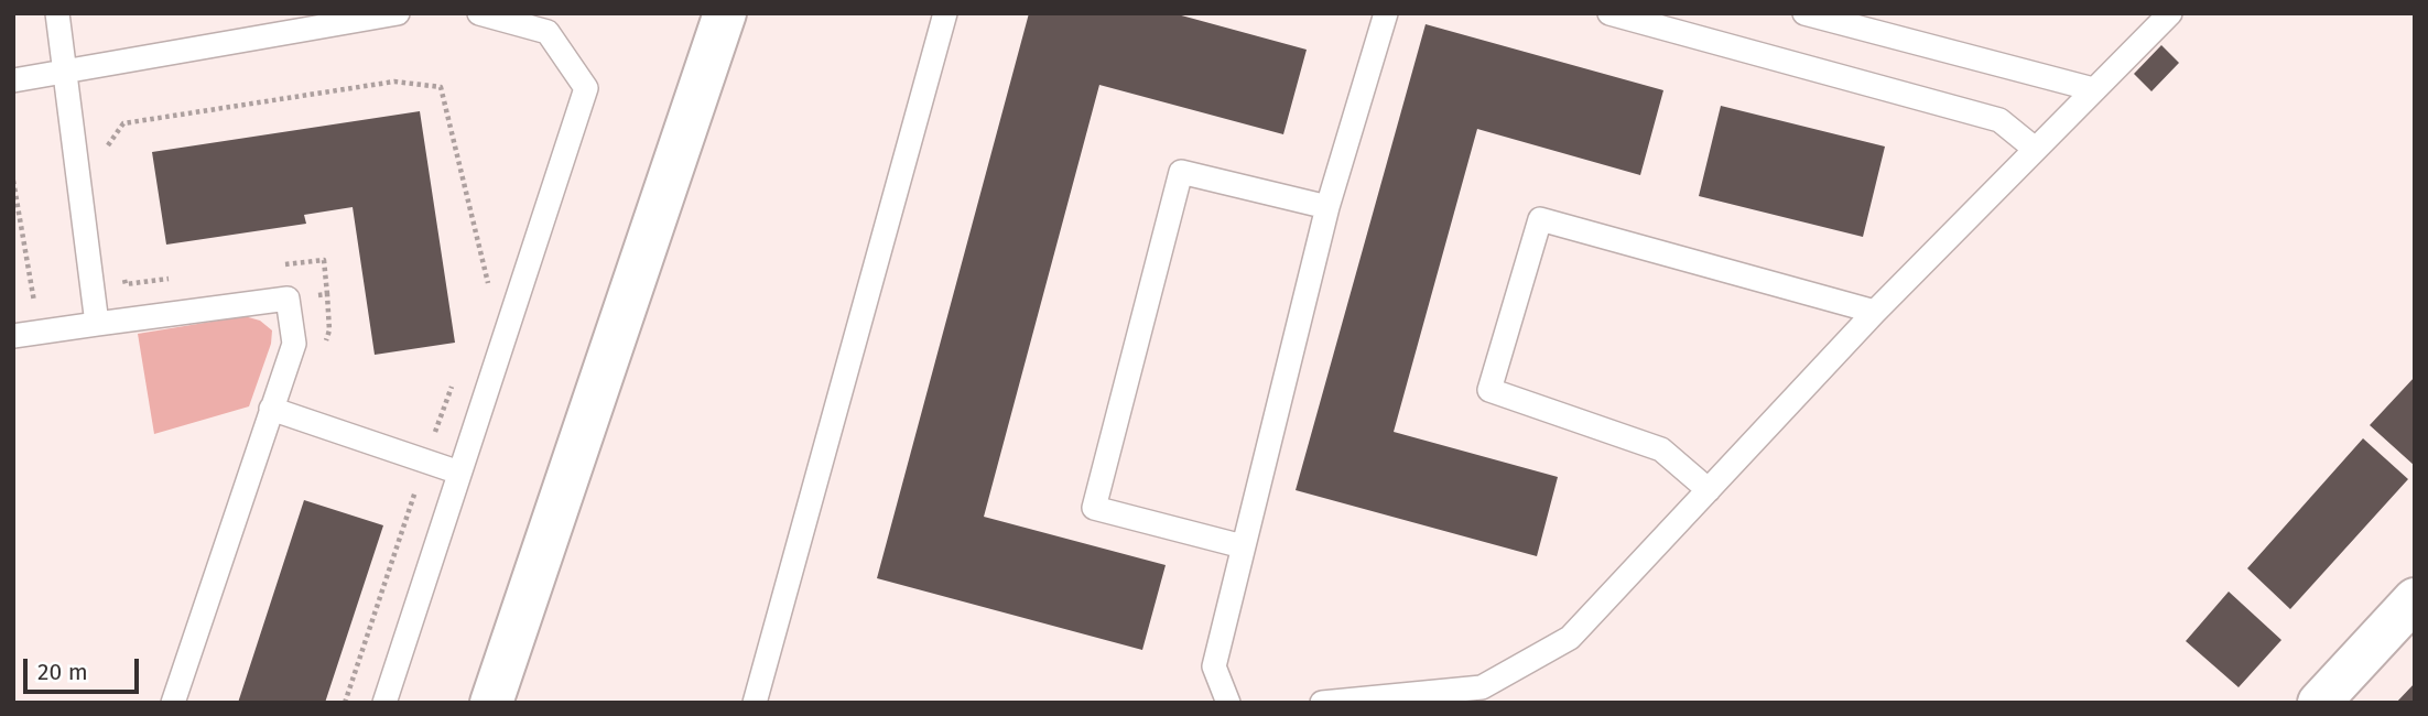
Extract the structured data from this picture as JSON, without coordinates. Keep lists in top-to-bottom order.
{
  "scale_bar": "20 m"
}
